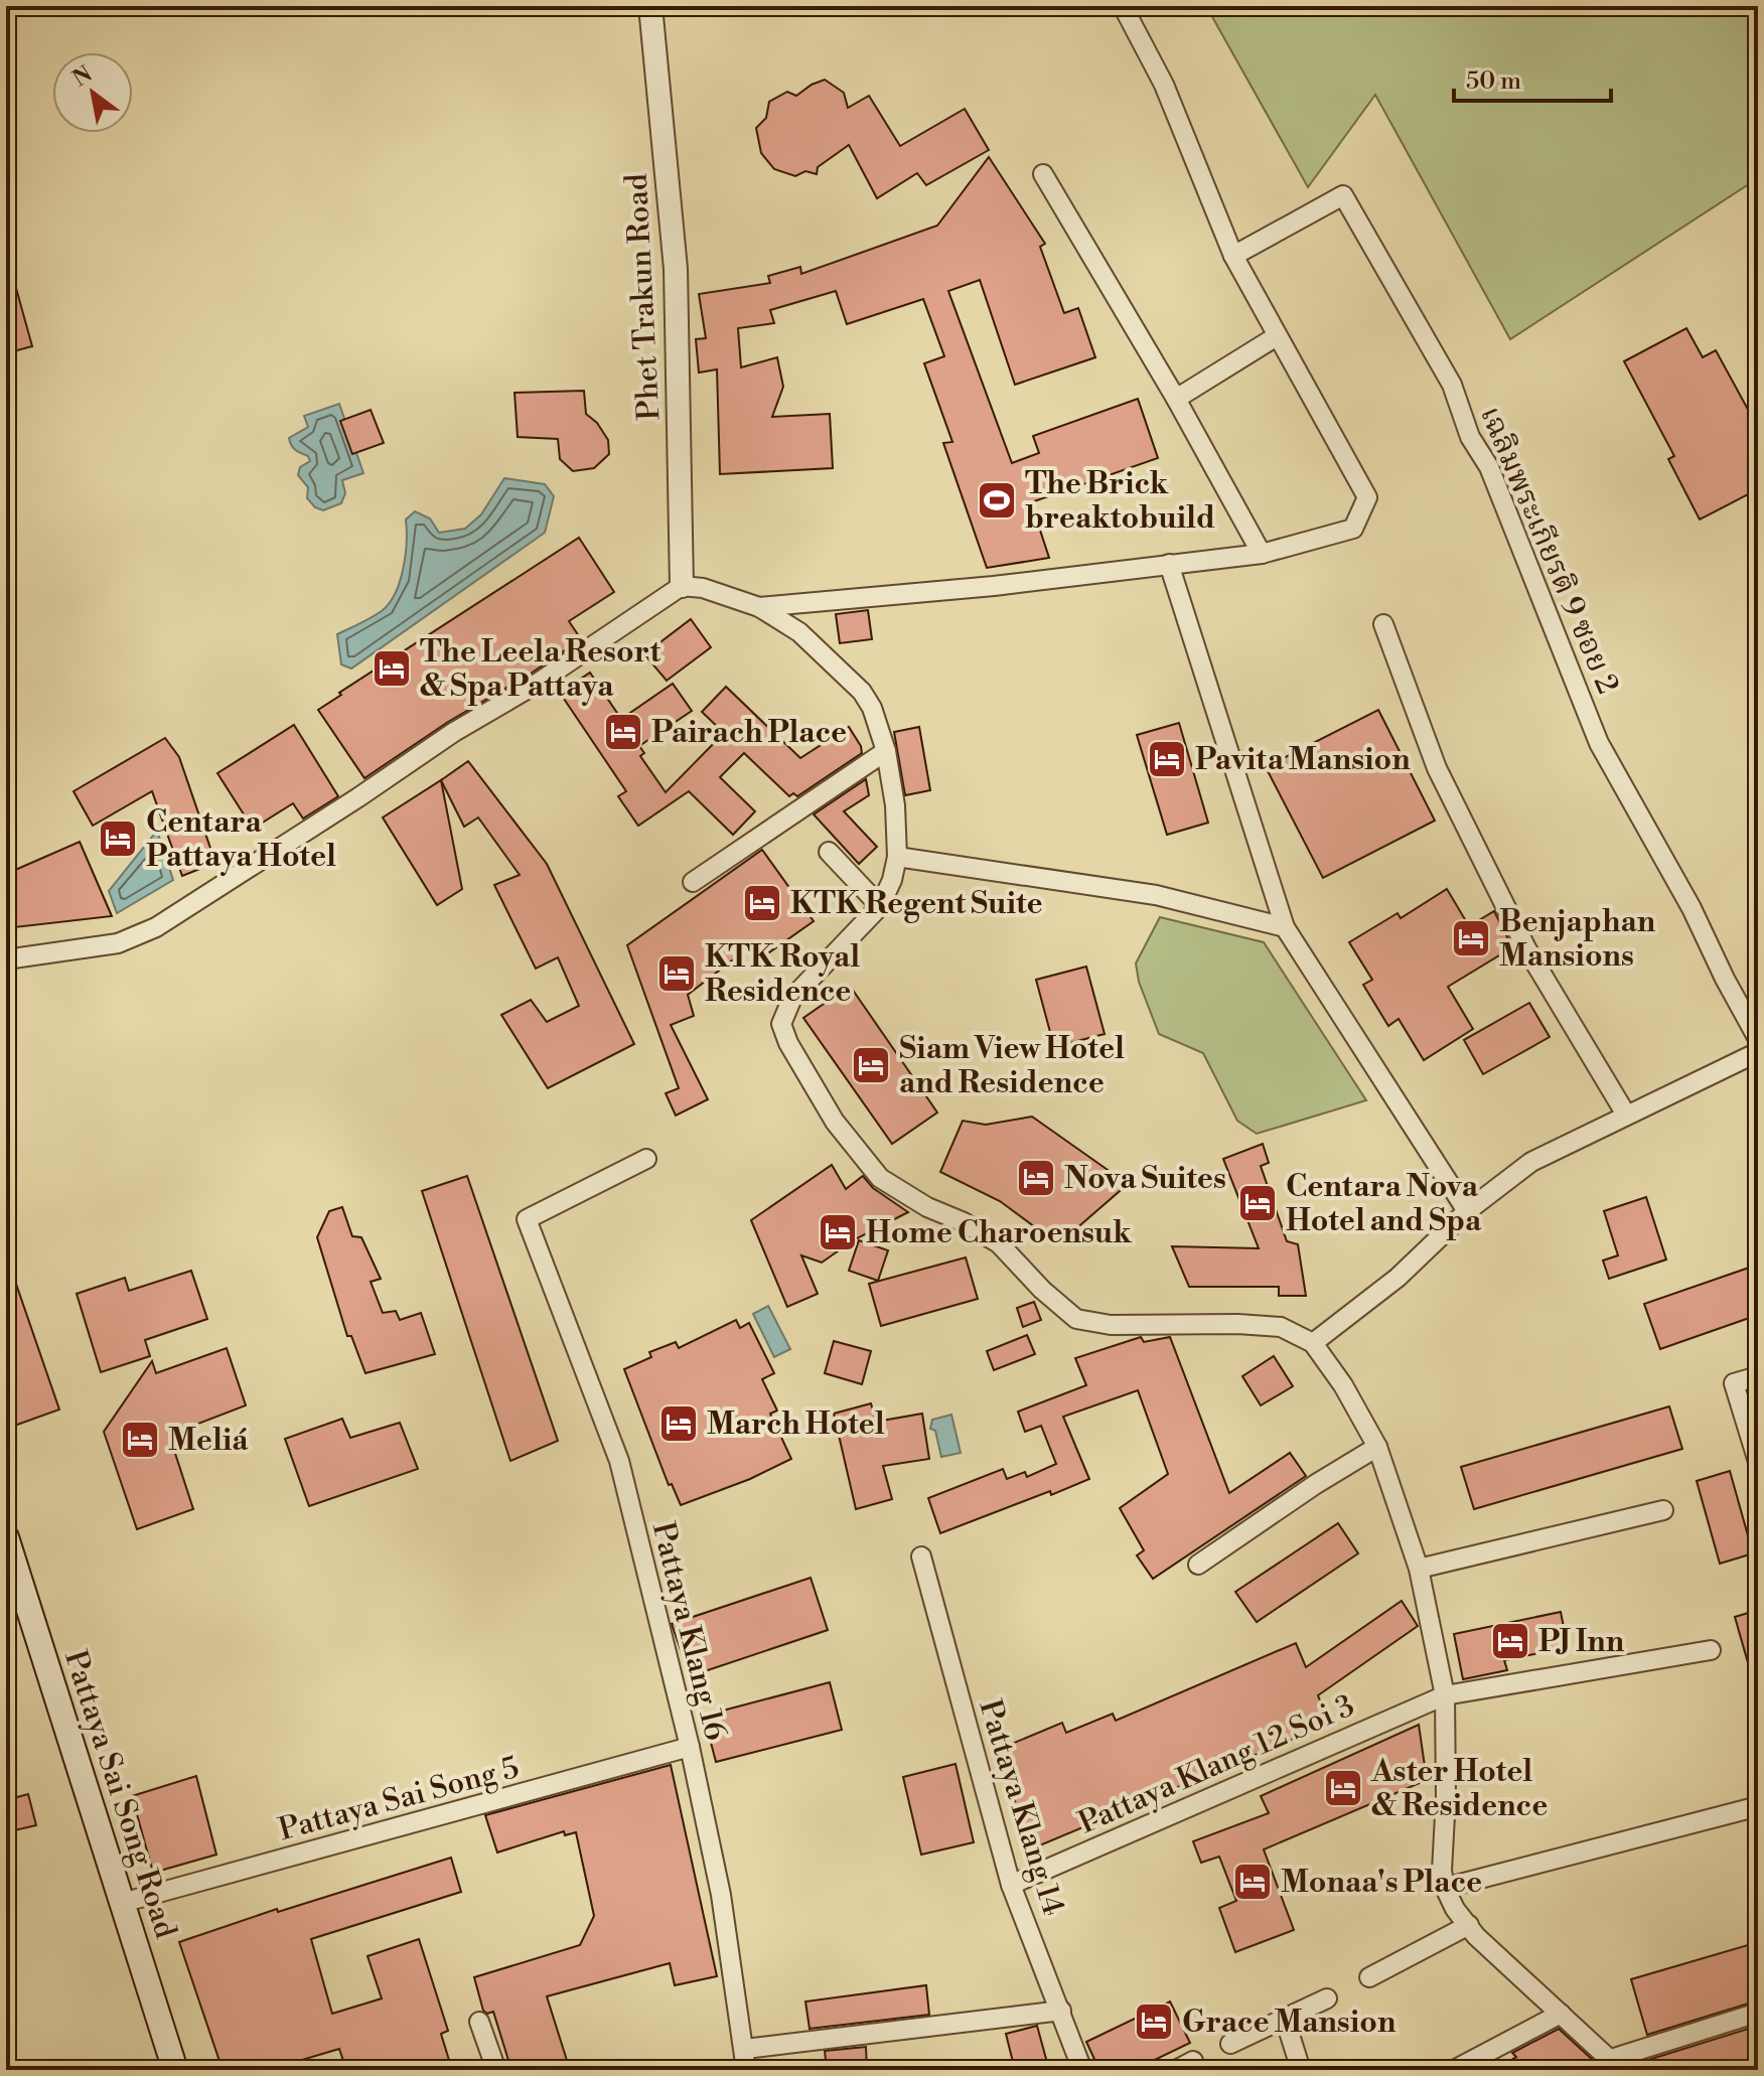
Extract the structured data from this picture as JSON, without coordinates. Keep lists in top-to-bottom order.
{
  "streets": {
    "main road": ["Pattaya Sai Song Road"],
    "street": [
      "Phet Trakun Road",
      "เฉลิมพระเกียรติ 9 ซอย 2",
      "Pattaya Klang 16",
      "Pattaya Klang 12 Soi 3",
      "Pattaya Sai Song 5",
      "Pattaya Klang 14"
    ]
  },
  "crossings": [
    ["Pattaya Klang 16", "Pattaya Sai Song 5"],
    ["Pattaya Klang 12 Soi 3", "Pattaya Klang 14"],
    ["Pattaya Sai Song Road", "Pattaya Sai Song 5"]
  ],
  "places": {
    "sports": ["The Brick breaktobuild"],
    "hotel": [
      "The Leela Resort & Spa Pattaya",
      "Pairach Place",
      "Pavita Mansion",
      "Centara Pattaya Hotel",
      "KTK Regent Suite",
      "Benjaphan Mansions",
      "KTK Royal Residence",
      "Siam View Hotel and Residence",
      "Nova Suites",
      "Centara Nova Hotel and Spa",
      "Home Charoensuk",
      "March Hotel",
      "Meliá",
      "PJ Inn",
      "Aster Hotel & Residence",
      "Monaa's Place",
      "Grace Mansion"
    ]
  },
  "scale_bar": "50 m",
  "north": "top left"
}
